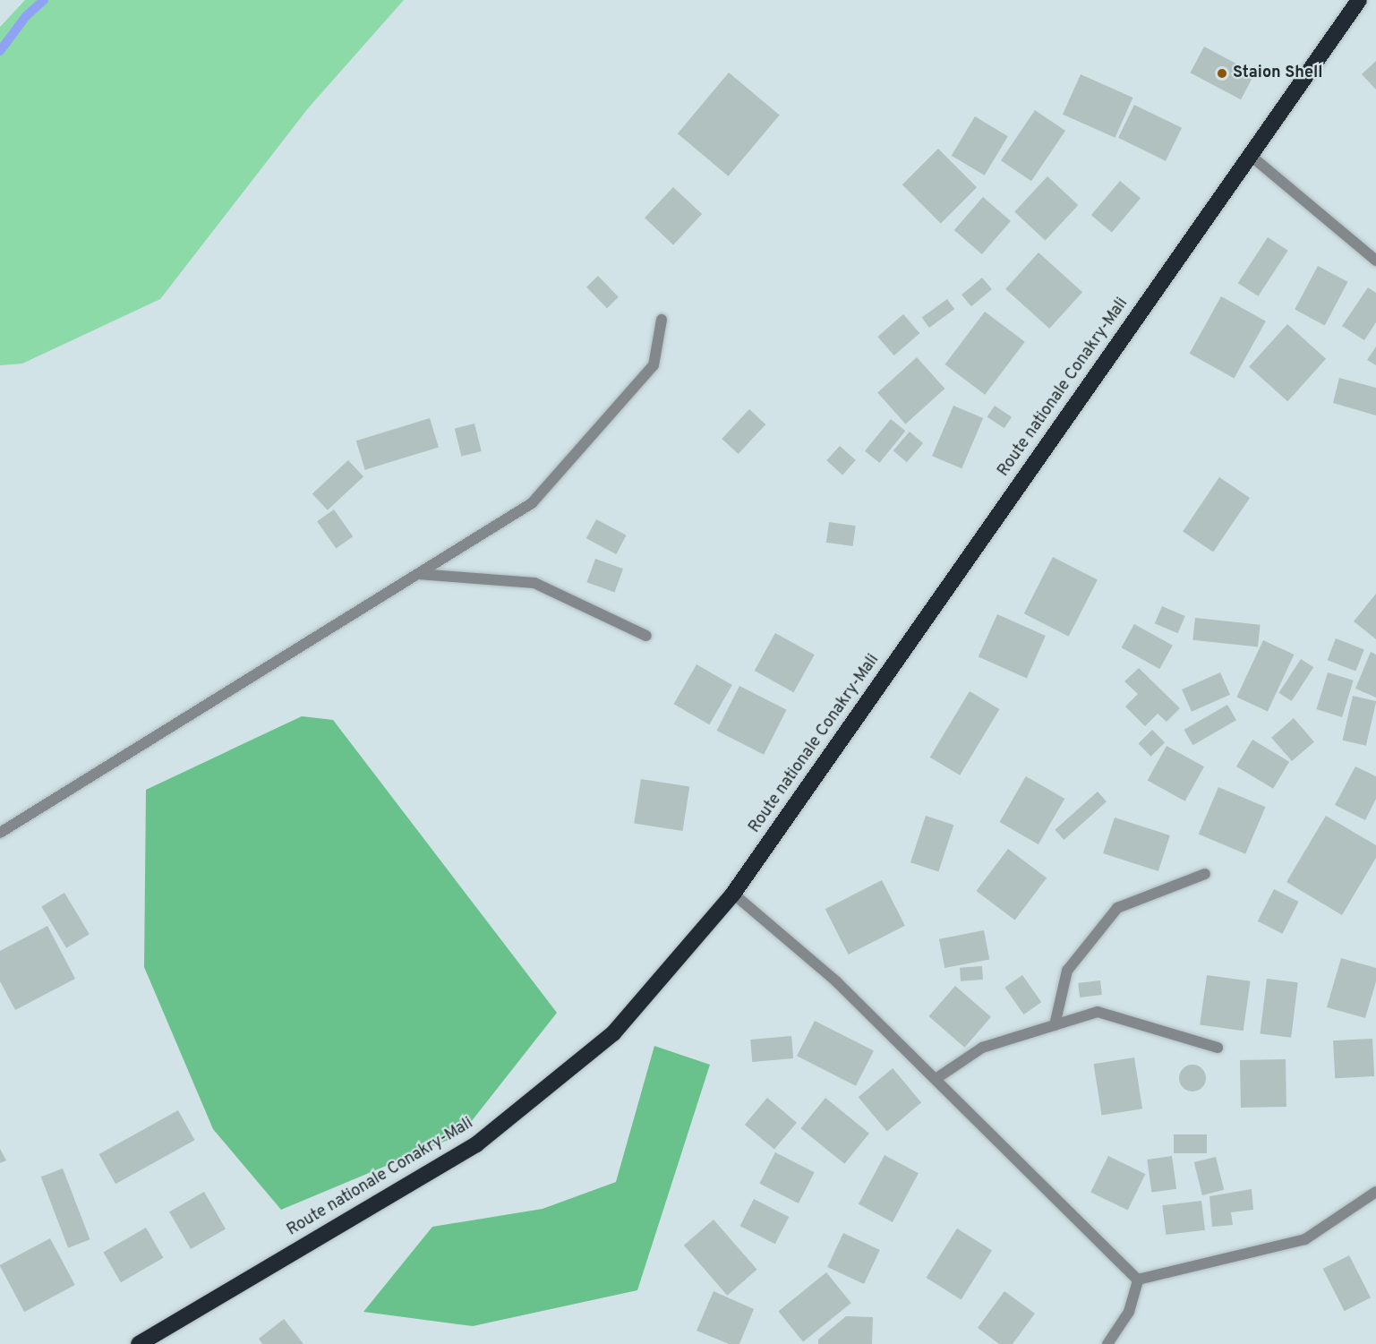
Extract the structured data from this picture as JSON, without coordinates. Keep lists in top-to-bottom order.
{
  "streets": {
    "highway": ["Route nationale Conakry-Mali"]
  },
  "places": ["Staion Shell"]
}
